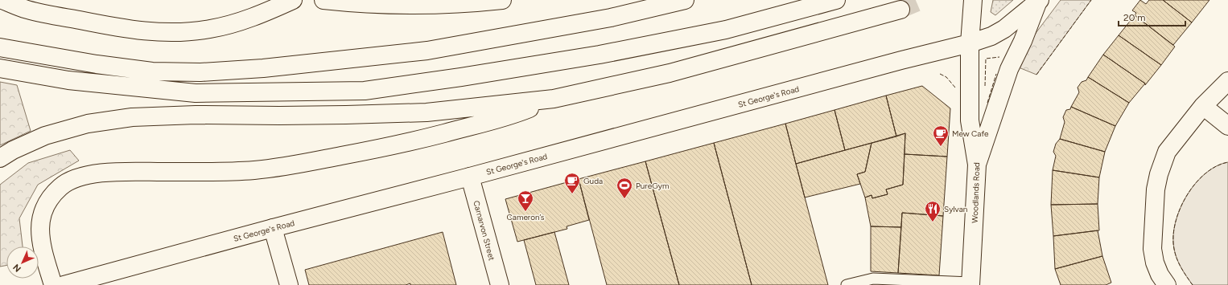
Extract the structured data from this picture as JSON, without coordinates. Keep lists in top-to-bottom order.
{
  "streets": {
    "main road": ["St George's Road", "Woodlands Road", "Carnarvon Street"]
  },
  "crossings": [
    ["St George's Road", "Woodlands Road"],
    ["St George's Road", "Carnarvon Street"]
  ],
  "places": {
    "cafe": ["Mew Cafe", "Guda"],
    "sports": ["PureGym"],
    "bar": ["Cameron’s"],
    "restaurant": ["Sylvan"]
  },
  "scale_bar": "20 m",
  "north": "bottom left"
}
